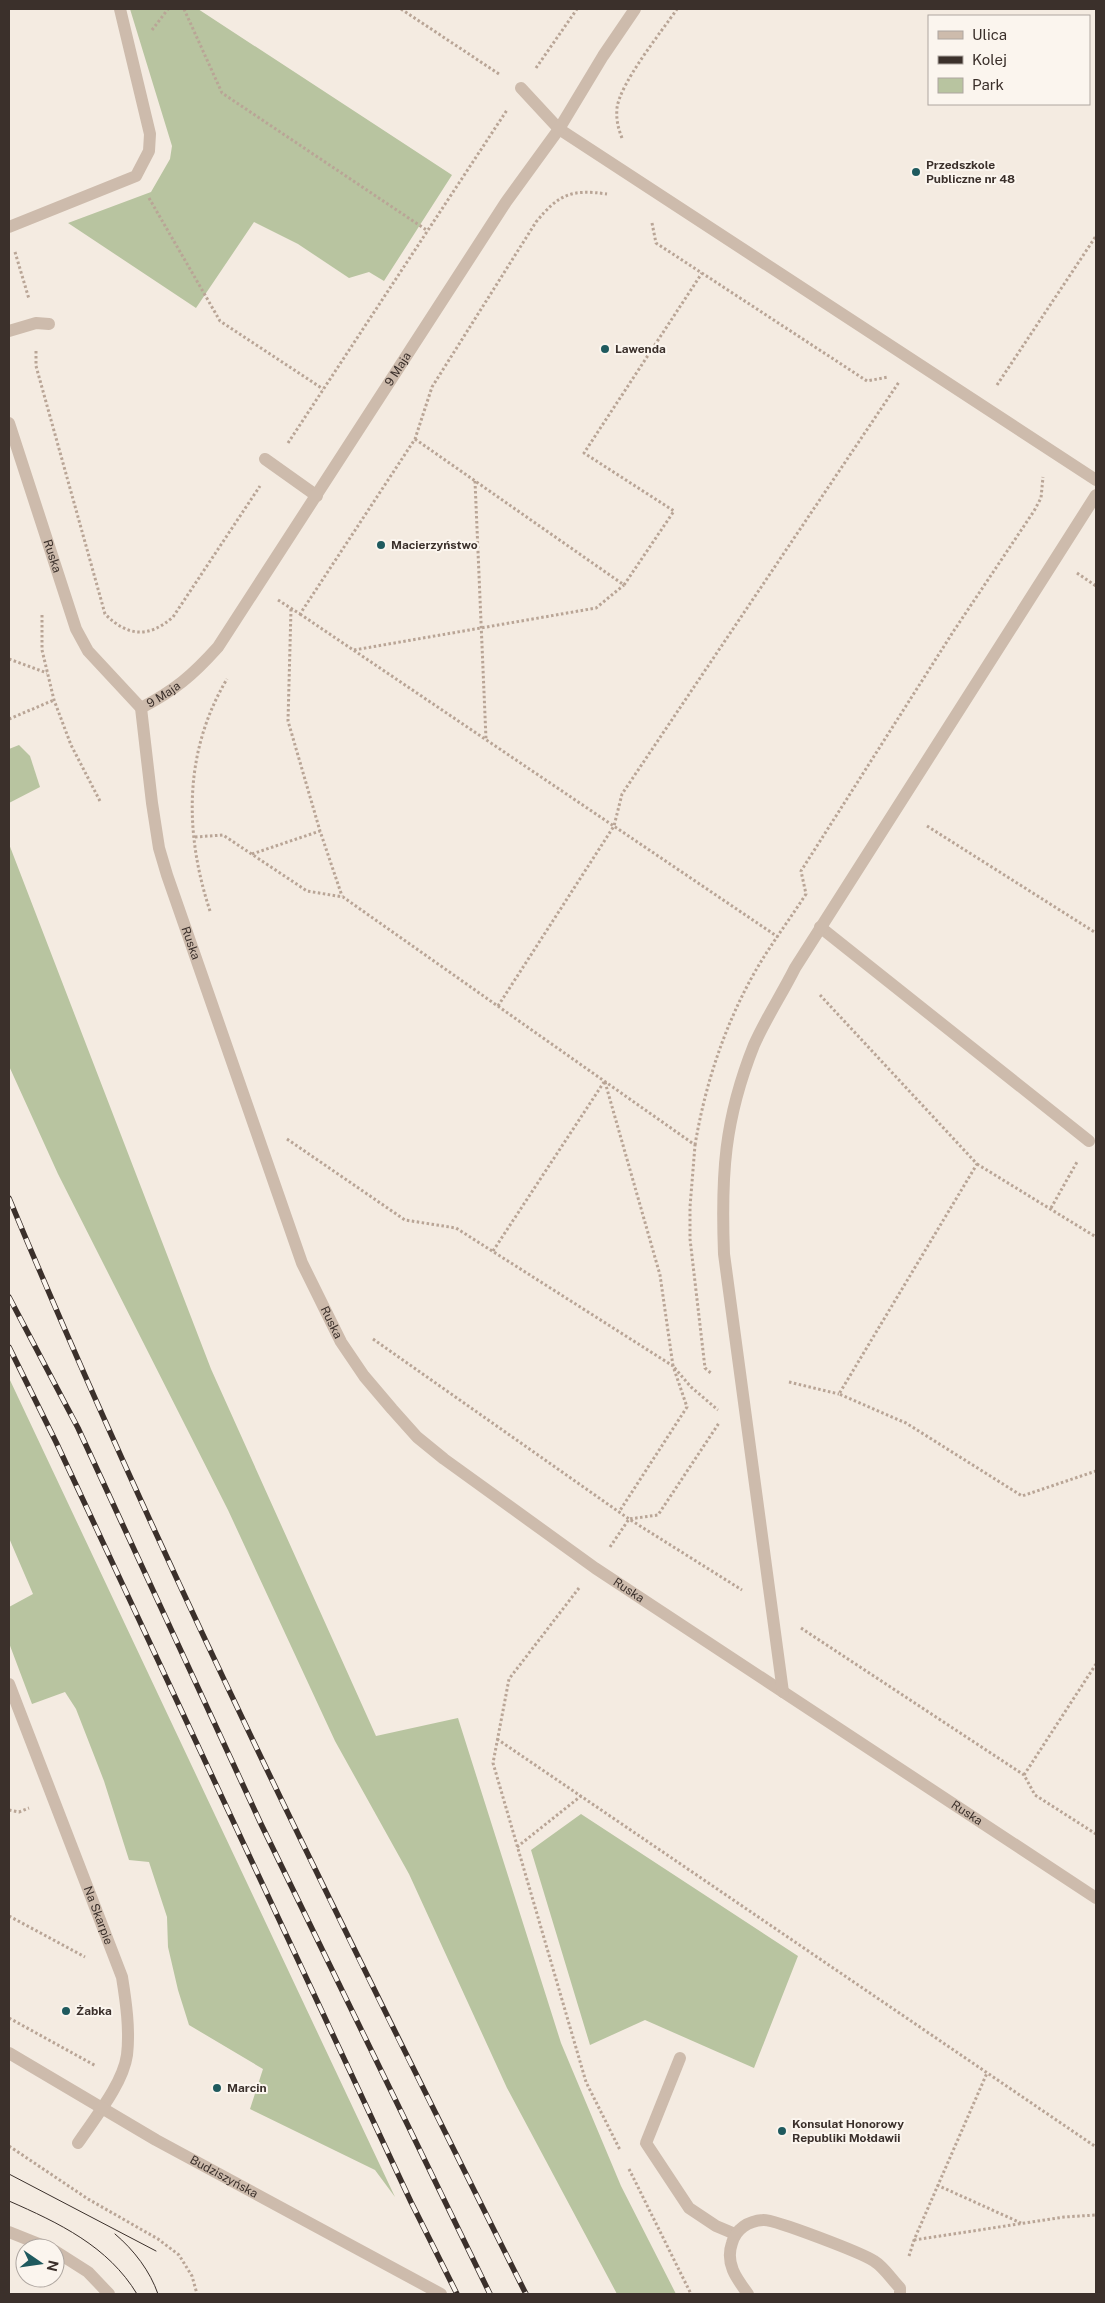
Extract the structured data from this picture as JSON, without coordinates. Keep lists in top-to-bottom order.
{
  "streets": {
    "street": [
      "9 Maja",
      "Ruska",
      "Na Skarpie",
      "Budziszyńska"
    ]
  },
  "crossings": [
    ["9 Maja", "Ruska"],
    ["Na Skarpie", "Budziszyńska"]
  ],
  "places": [
    "Przedszkole Publiczne nr 48",
    "Lawenda",
    "Macierzyństwo",
    "Żabka",
    "Marcin",
    "Konsulat Honorowy Republiki Mołdawii"
  ],
  "legend": ["Ulica", "Kolej", "Park"],
  "north": "right"
}
